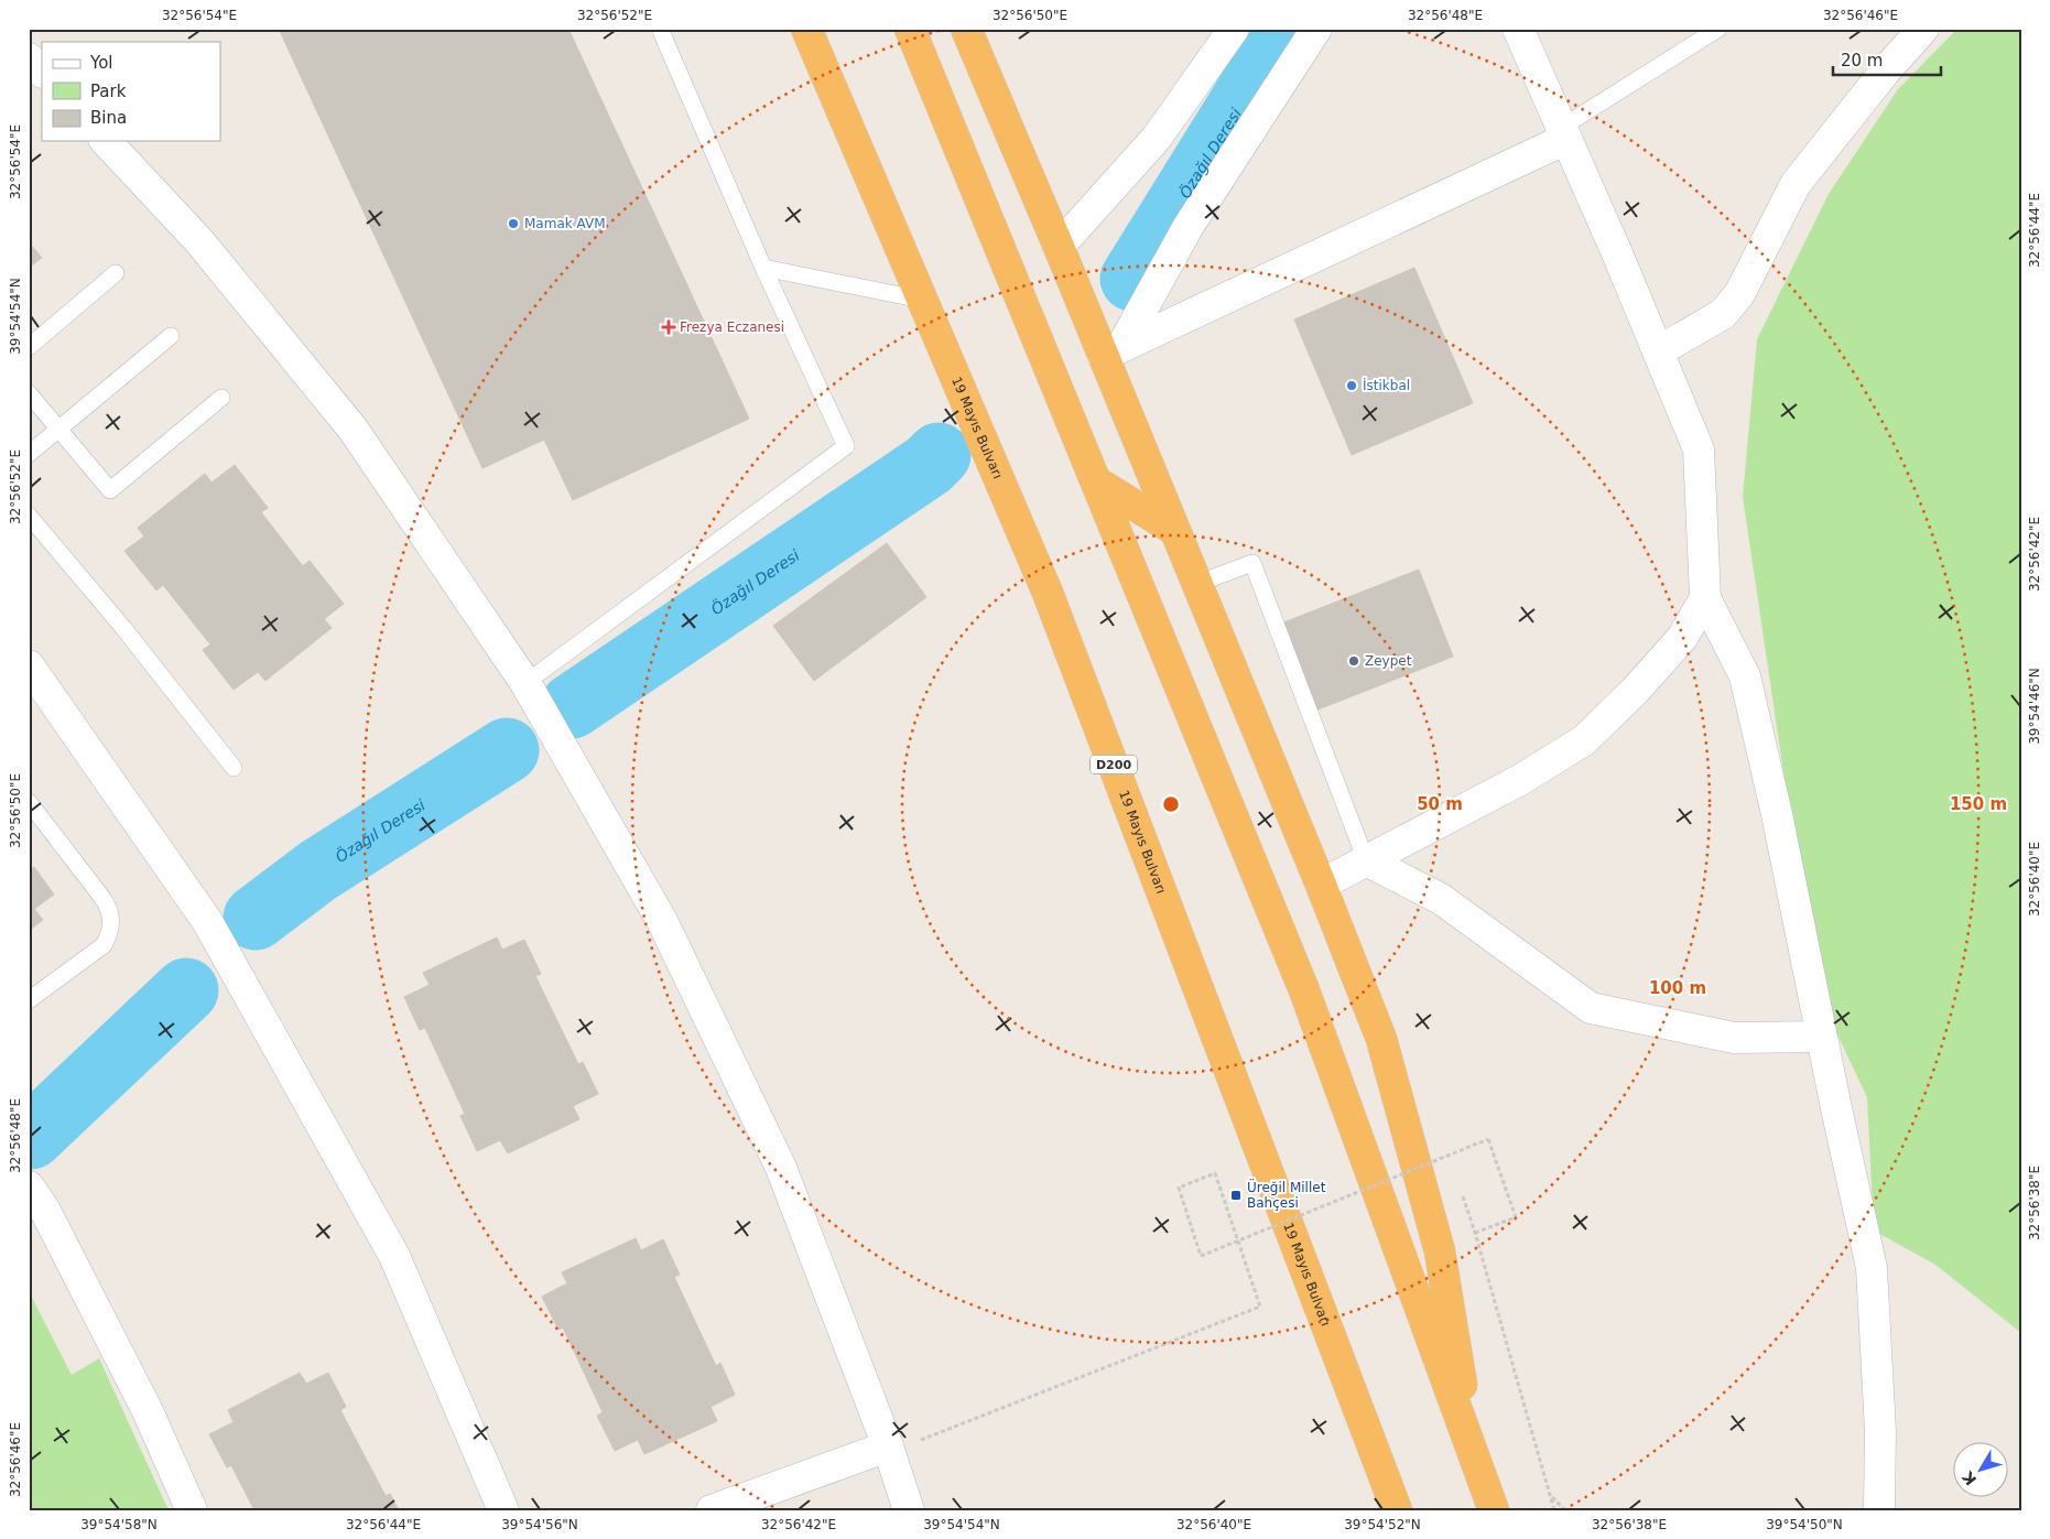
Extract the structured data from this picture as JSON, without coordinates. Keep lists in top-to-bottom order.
{
  "streets": {
    "highway": ["19 Mayıs Bulvarı", "D200"]
  },
  "water": ["Özağıl Deresi"],
  "places": {
    "other": ["Mamak AVM", "İstikbal", "Zeypet"],
    "health": ["Frezya Eczanesi"],
    "transit": ["Üreğil Millet Bahçesi"]
  },
  "legend": ["Yol", "Park", "Bina"],
  "scale_bar": "20 m",
  "north": "bottom left",
  "coordinates": [
    "32°56'54\"E",
    "32°56'52\"E",
    "32°56'50\"E",
    "32°56'48\"E",
    "32°56'46\"E",
    "32°56'44\"E",
    "39°54'54\"N",
    "32°56'42\"E",
    "39°54'46\"N",
    "32°56'40\"E",
    "32°56'38\"E",
    "39°54'58\"N",
    "39°54'56\"N",
    "39°54'52\"N",
    "39°54'50\"N"
  ],
  "rings": ["50 m", "150 m", "100 m"]
}
